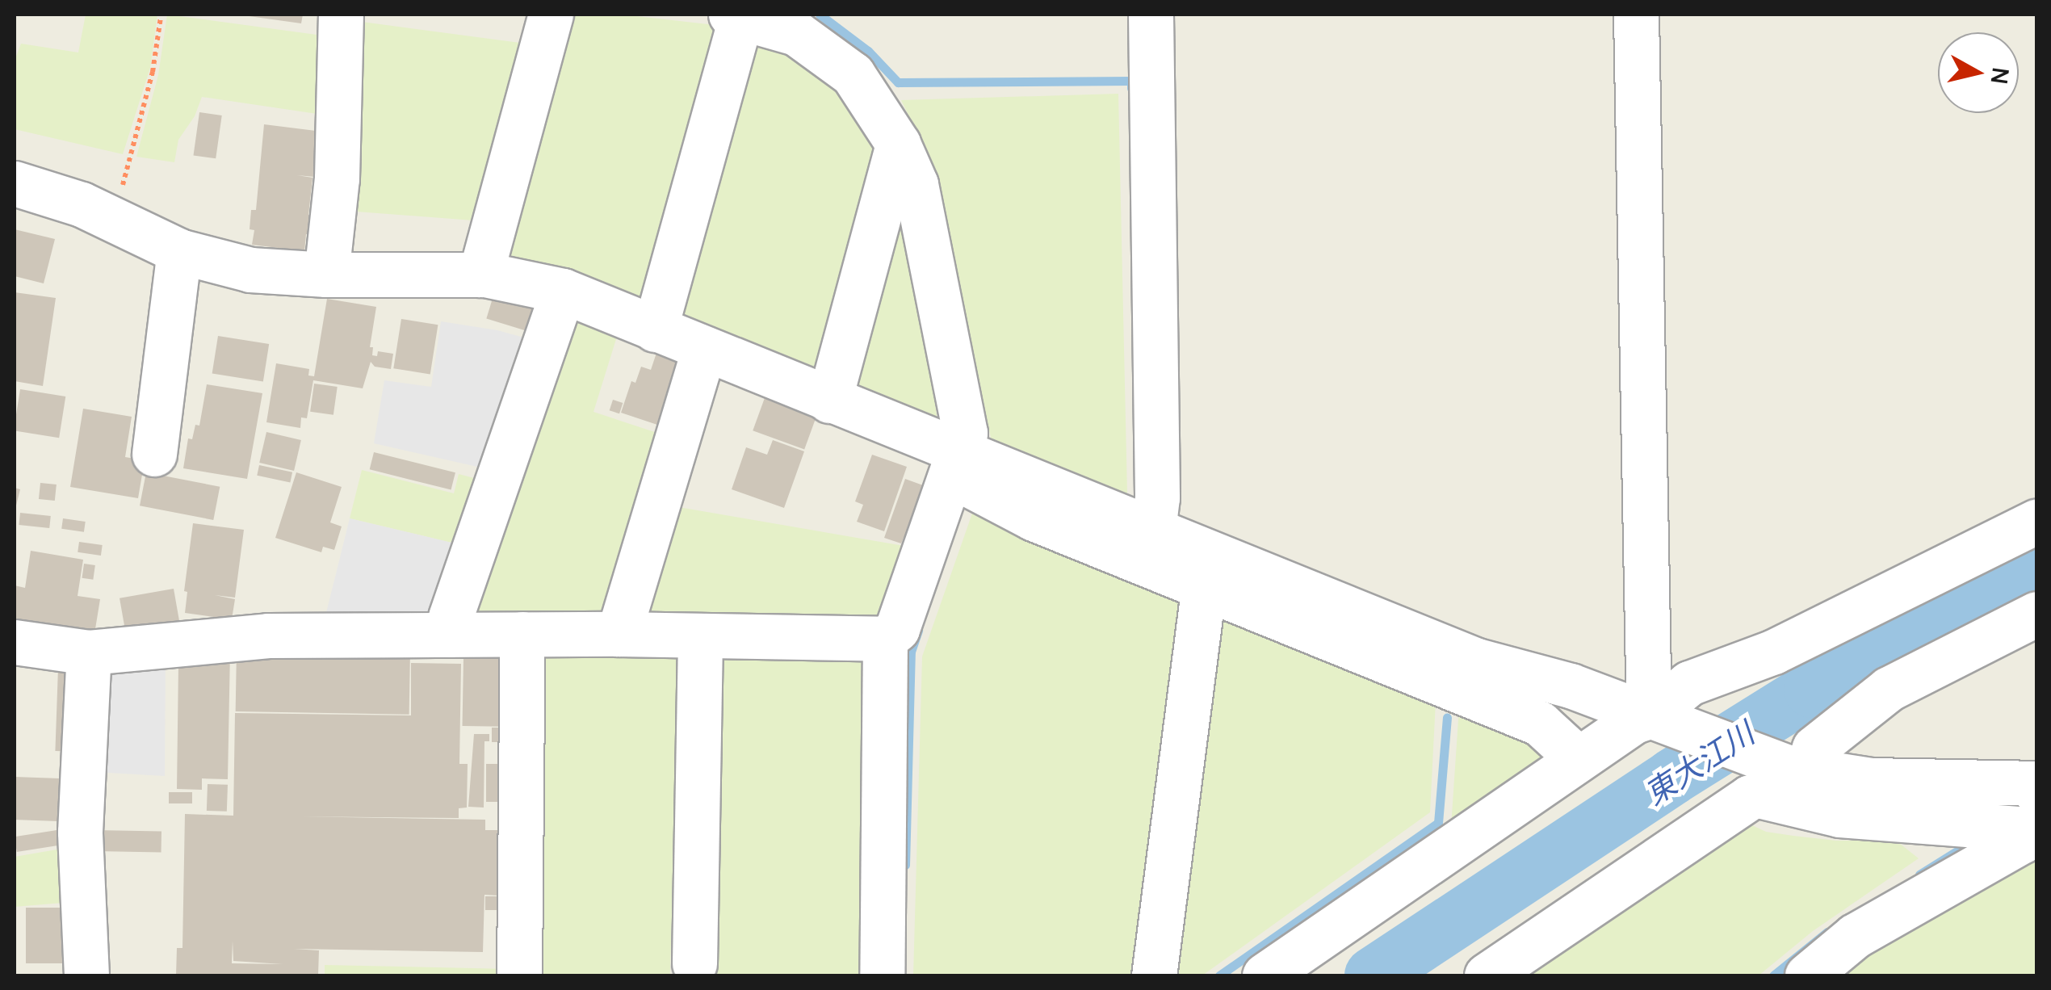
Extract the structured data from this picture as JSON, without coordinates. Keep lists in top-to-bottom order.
{
  "water": ["東大江川"],
  "north": "right"
}
